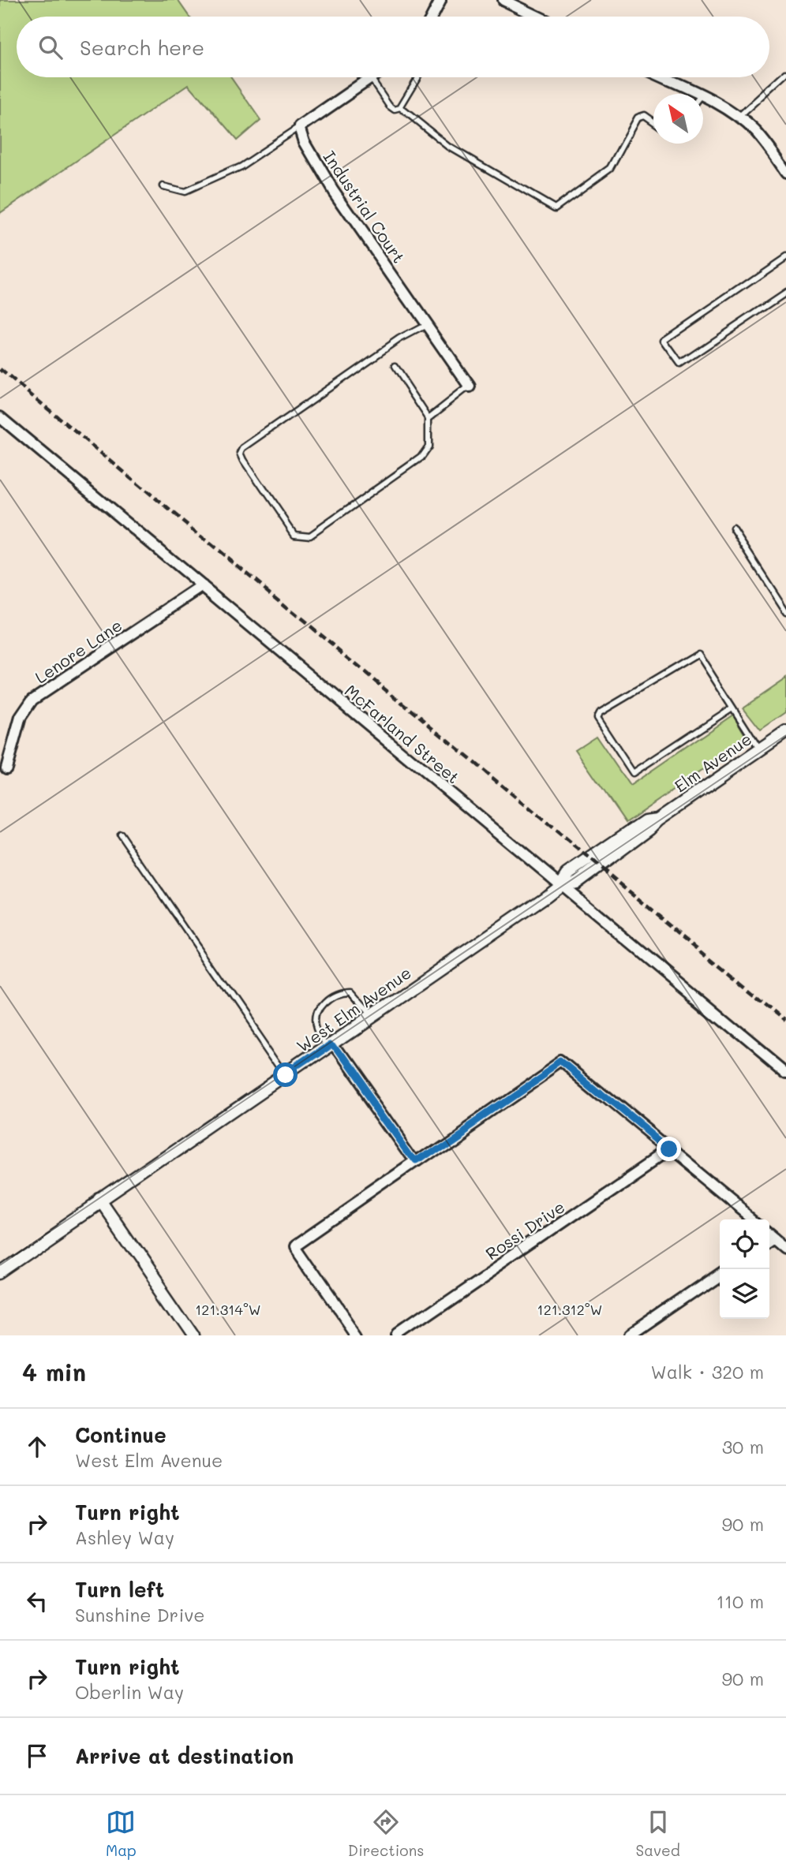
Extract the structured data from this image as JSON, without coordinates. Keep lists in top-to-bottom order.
{
  "streets": {
    "street": [
      "Industrial Court",
      "Lenore Lane",
      "McFarland Street",
      "Elm Avenue",
      "West Elm Avenue",
      "Rossi Drive"
    ]
  },
  "crossings": [
    ["Lenore Lane", "McFarland Street"],
    ["McFarland Street", "West Elm Avenue"],
    ["Elm Avenue", "West Elm Avenue"]
  ],
  "north": "top left",
  "page": {
    "search": "Search here",
    "heading": ["4 min", "Walk · 320 m"],
    "list": [
      ["Continue", "West Elm Avenue", "30 m"],
      ["Turn right", "Ashley Way", "90 m"],
      ["Turn left", "Sunshine Drive", "110 m"],
      ["Turn right", "Oberlin Way", "90 m"],
      "Arrive at destination"
    ],
    "nav": ["Map", "Directions", "Saved"]
  },
  "coordinates": ["121.314°W", "121.312°W"]
}
